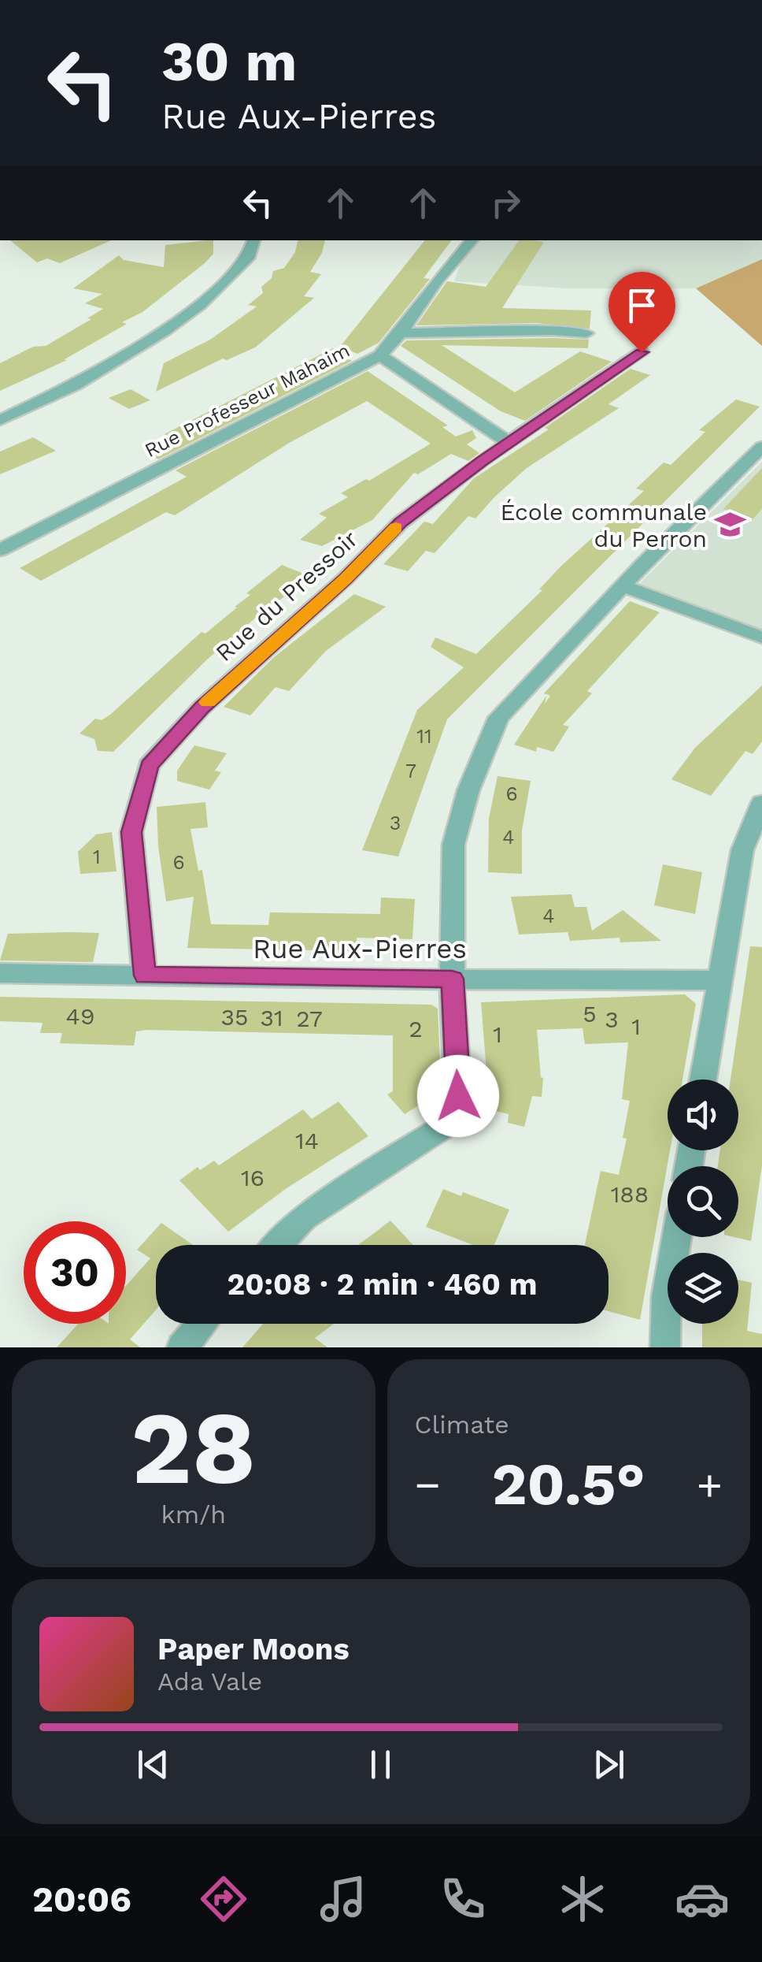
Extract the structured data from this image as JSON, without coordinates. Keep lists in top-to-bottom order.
{
  "streets": {
    "street": ["Rue Professeur Mahaim", "Rue du Pressoir", "Rue Aux-Pierres"]
  },
  "crossings": [
    ["Rue du Pressoir", "Rue Aux-Pierres"]
  ],
  "places": {
    "school or university": ["École communale du Perron"]
  },
  "house_numbers": [
    "11",
    "7",
    "6",
    "3",
    "4",
    "1",
    "6",
    "4",
    "5",
    "49",
    "35",
    "31",
    "27",
    "3",
    "1",
    "2",
    "1",
    "14",
    "16",
    "188"
  ],
  "page": {
    "turn": ["30 m", "Rue Aux-Pierres"],
    "limit": "30",
    "trip": "20:08 · 2 min · 460 m",
    "tile": [
      ["28", "km/h"],
      "Climate"
    ],
    "heat": ["−", "20.5°", "+"],
    "song": ["Paper Moons", "Ada Vale"],
    "tabs": "20:06"
  }
}
